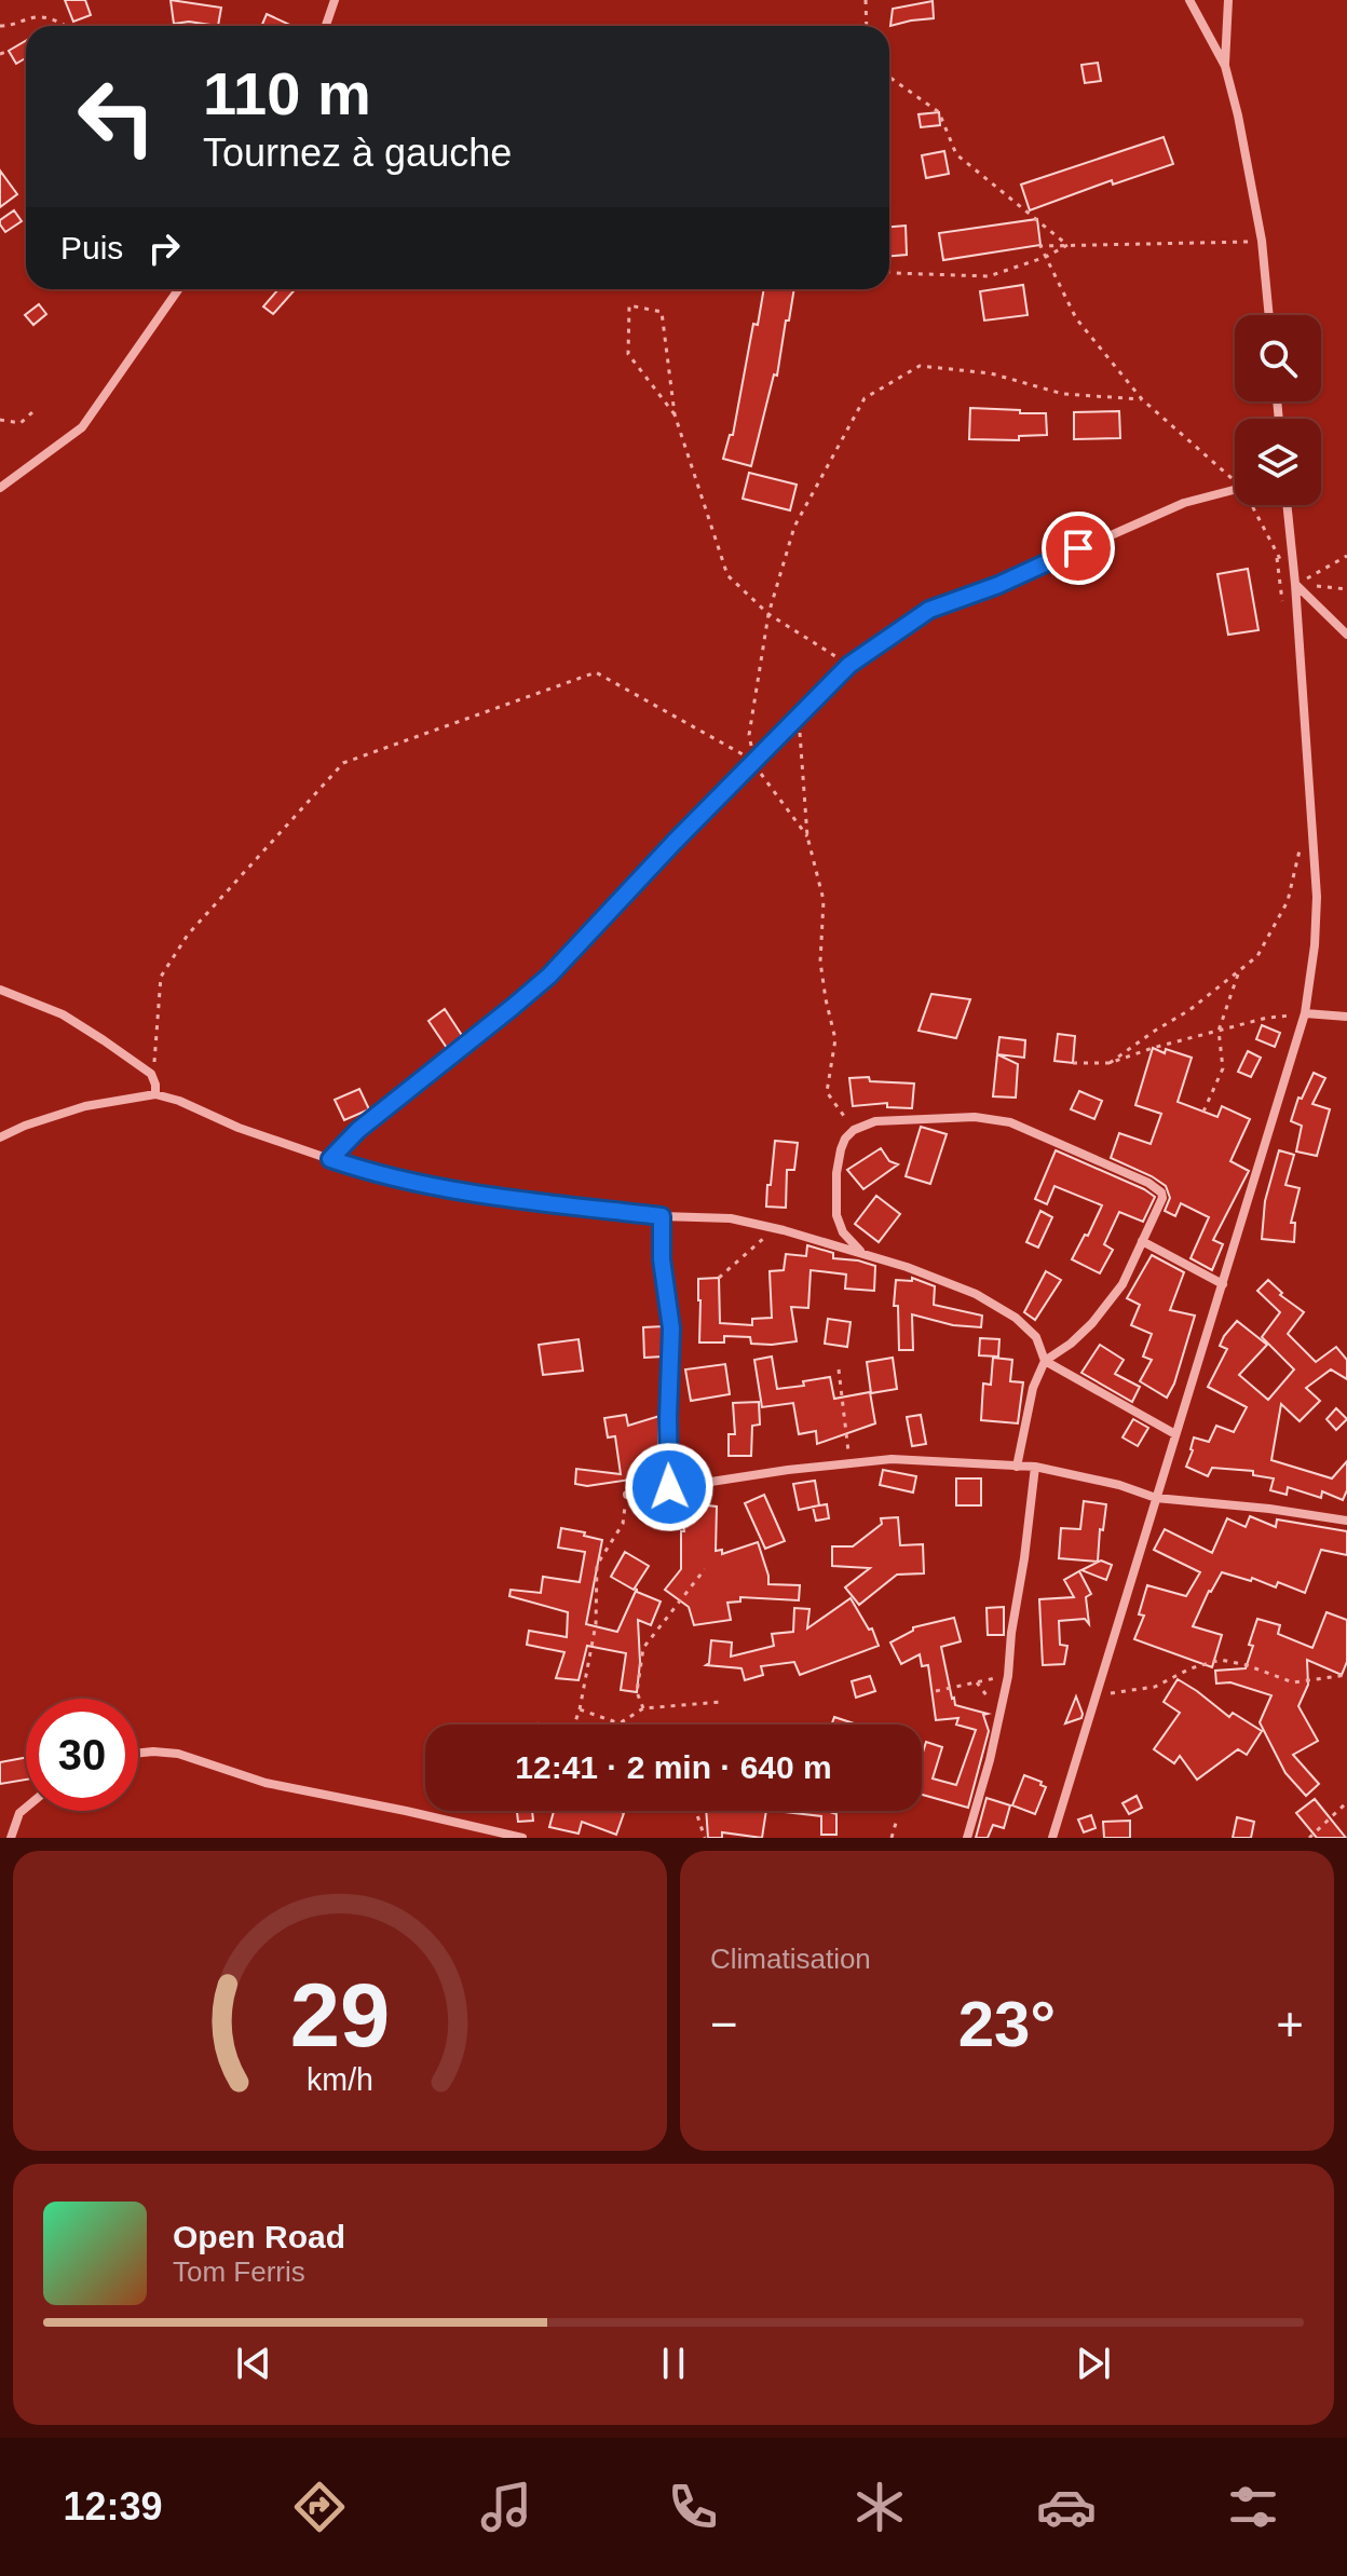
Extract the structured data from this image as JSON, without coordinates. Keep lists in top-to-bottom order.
{
  "page": {
    "turn": ["110 m", "Tournez à gauche"],
    "then": "Puis",
    "limit": "30",
    "trip": "12:41 · 2 min · 640 m",
    "tile": "Climatisation",
    "heat": ["−", "23°", "+"],
    "song": ["Open Road", "Tom Ferris"],
    "tabs": "12:39",
    "gauge": ["29", "km/h"]
  }
}
